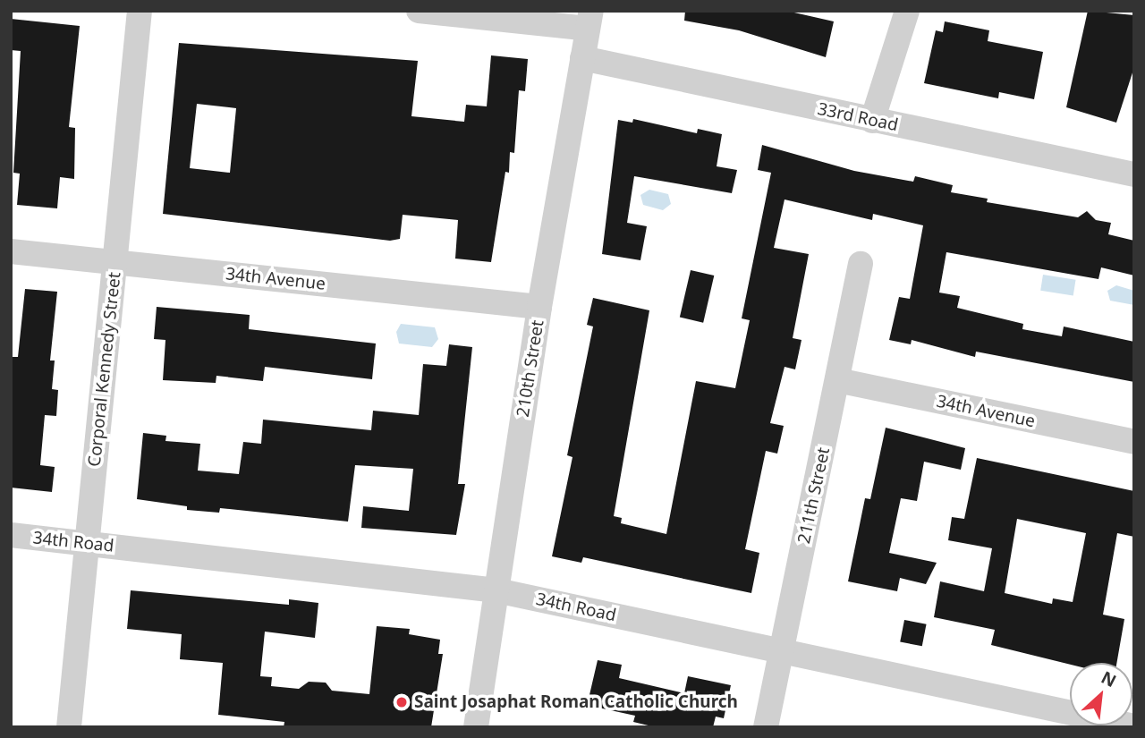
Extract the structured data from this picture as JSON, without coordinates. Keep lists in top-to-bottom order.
{
  "streets": {
    "street": [
      "33rd Road",
      "34th Avenue",
      "210th Street",
      "Corporal Kennedy Street",
      "211th Street",
      "34th Road"
    ]
  },
  "crossings": [
    ["33rd Road", "210th Street"],
    ["34th Avenue", "210th Street"],
    ["34th Avenue", "Corporal Kennedy Street"],
    ["34th Avenue", "211th Street"],
    ["210th Street", "34th Road"],
    ["Corporal Kennedy Street", "34th Road"],
    ["211th Street", "34th Road"]
  ],
  "places": ["Saint Josaphat Roman Catholic Church"],
  "north": "top right"
}
